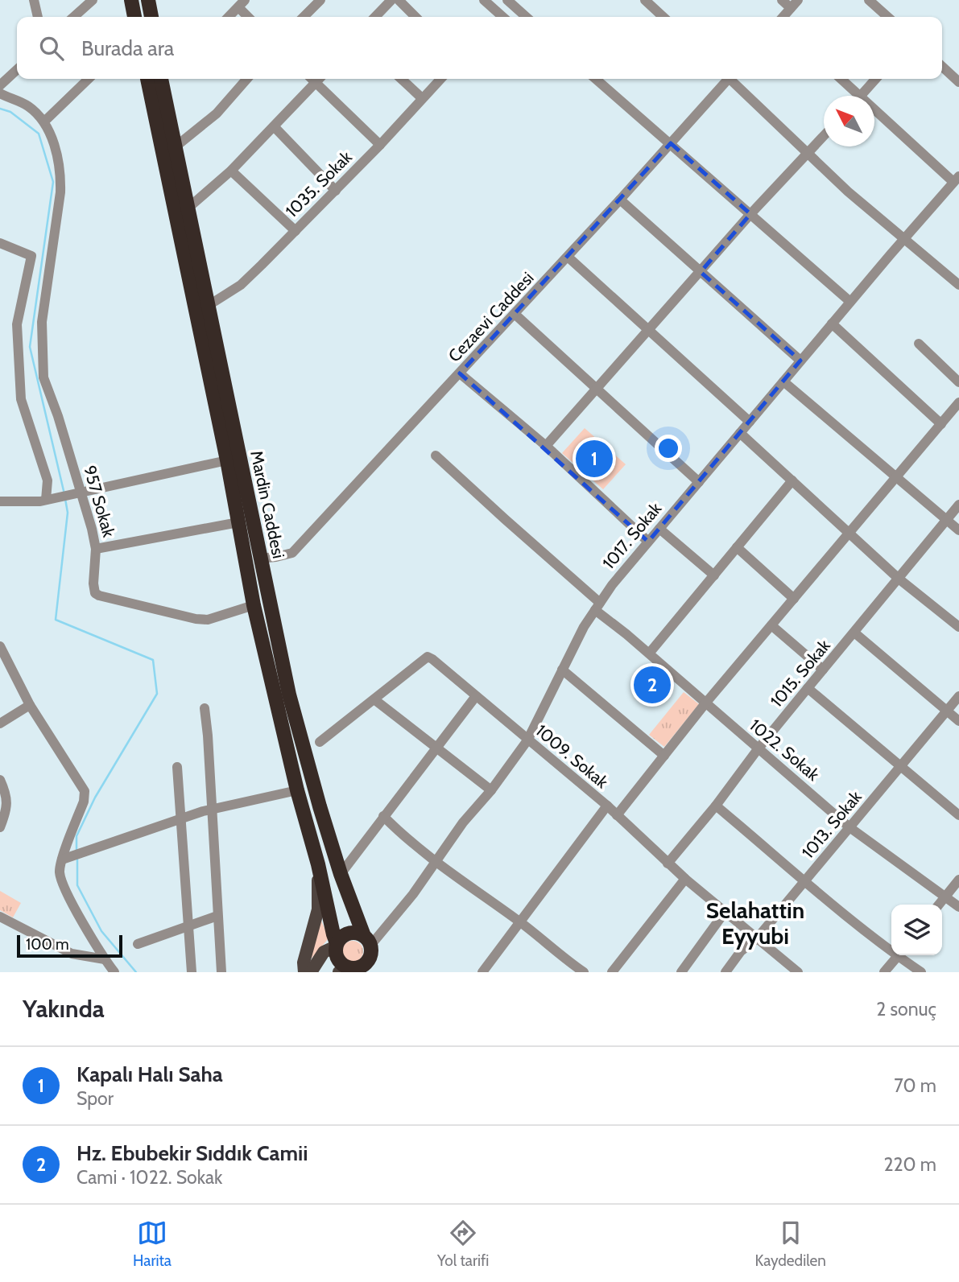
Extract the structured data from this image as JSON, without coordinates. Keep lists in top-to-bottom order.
{
  "streets": {
    "highway": ["Mardin Caddesi"],
    "street": [
      "1035. Sokak",
      "Cezaevi Caddesi",
      "957 Sokak",
      "1017. Sokak",
      "1015. Sokak",
      "1022. Sokak",
      "1009. Sokak",
      "1013. Sokak"
    ]
  },
  "crossings": [
    ["1035. Sokak", "Mardin Caddesi"],
    ["Cezaevi Caddesi", "Mardin Caddesi"],
    ["957 Sokak", "Mardin Caddesi"],
    ["Mardin Caddesi", "1017. Sokak"],
    ["1017. Sokak", "1022. Sokak"],
    ["1017. Sokak", "1009. Sokak"],
    ["1015. Sokak", "1022. Sokak"],
    ["1015. Sokak", "1009. Sokak"],
    ["1022. Sokak", "1013. Sokak"],
    ["1009. Sokak", "1013. Sokak"]
  ],
  "districts": ["Selahattin Eyyubi"],
  "scale_bar": "100 m",
  "north": "top left",
  "page": {
    "search": "Burada ara",
    "pins": ["1", "2"],
    "scale": "100 m",
    "heading": ["Yakında", "2 sonuç"],
    "list": [
      {
        "mark": "1",
        "name": "Kapalı Halı Saha",
        "note": "Spor",
        "value": "70 m"
      },
      {
        "mark": "2",
        "name": "Hz. Ebubekir Sıddık Camii",
        "note": "Cami · 1022. Sokak",
        "value": "220 m"
      }
    ],
    "nav": ["Harita", "Yol tarifi", "Kaydedilen"]
  }
}
